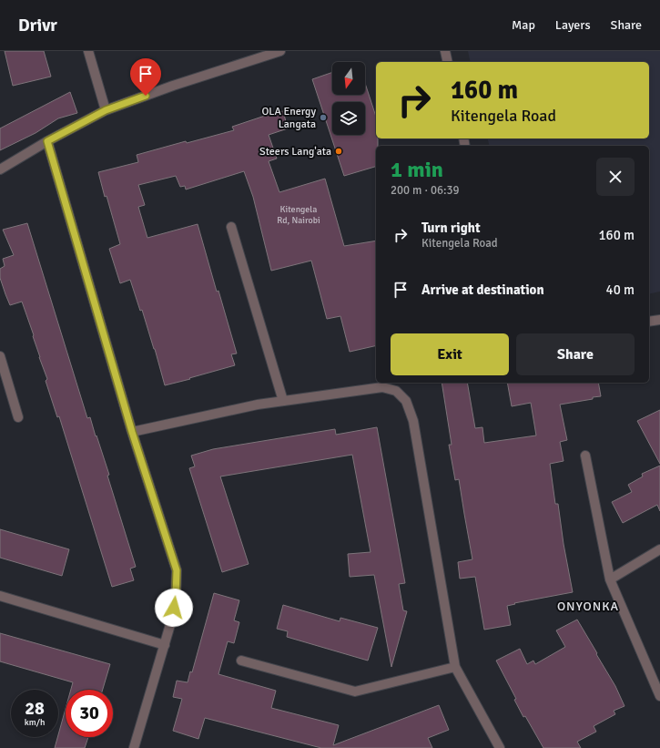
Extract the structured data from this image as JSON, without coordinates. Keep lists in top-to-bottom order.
{
  "districts": ["ONYONKA"],
  "places": ["OLA Energy Langata", "Steers Lang'ata"],
  "house_numbers": ["Kitengela Rd, Nairobi"],
  "north": "bottom",
  "page": {
    "header": "Drivr",
    "nav": ["Map", "Layers", "Share"],
    "turn": ["160 m", "Kitengela Road"],
    "heading": ["1 min", "200 m · 06:39"],
    "list": [
      {
        "name": "Turn right",
        "note": "Kitengela Road",
        "value": "160 m"
      },
      {
        "name": "Arrive at destination",
        "value": "40 m"
      }
    ],
    "buttons": ["Exit", "Share"],
    "speed": "28 km/h",
    "limit": "30"
  }
}
